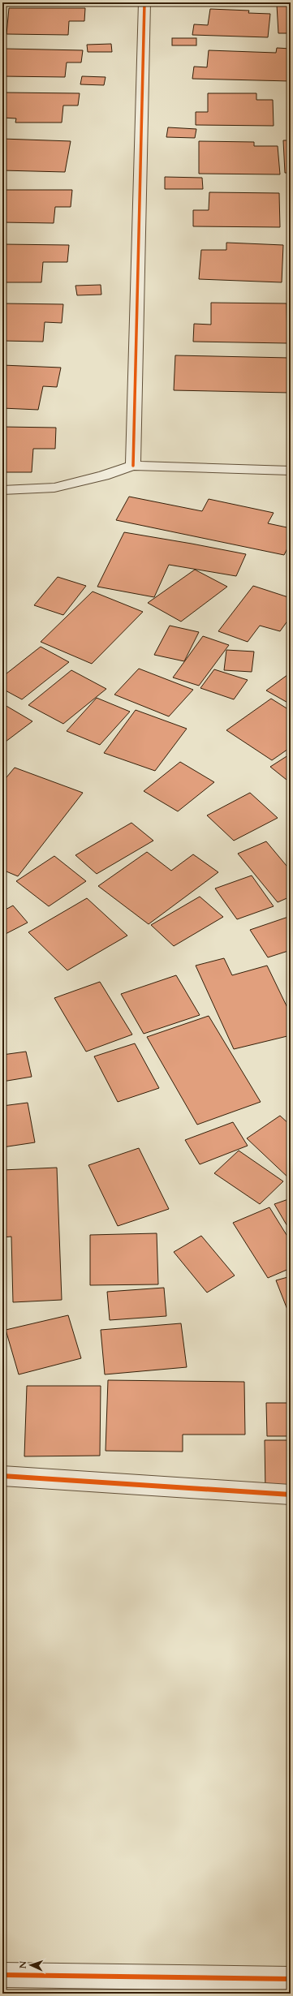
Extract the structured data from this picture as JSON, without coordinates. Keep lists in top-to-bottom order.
{
  "north": "left"
}
